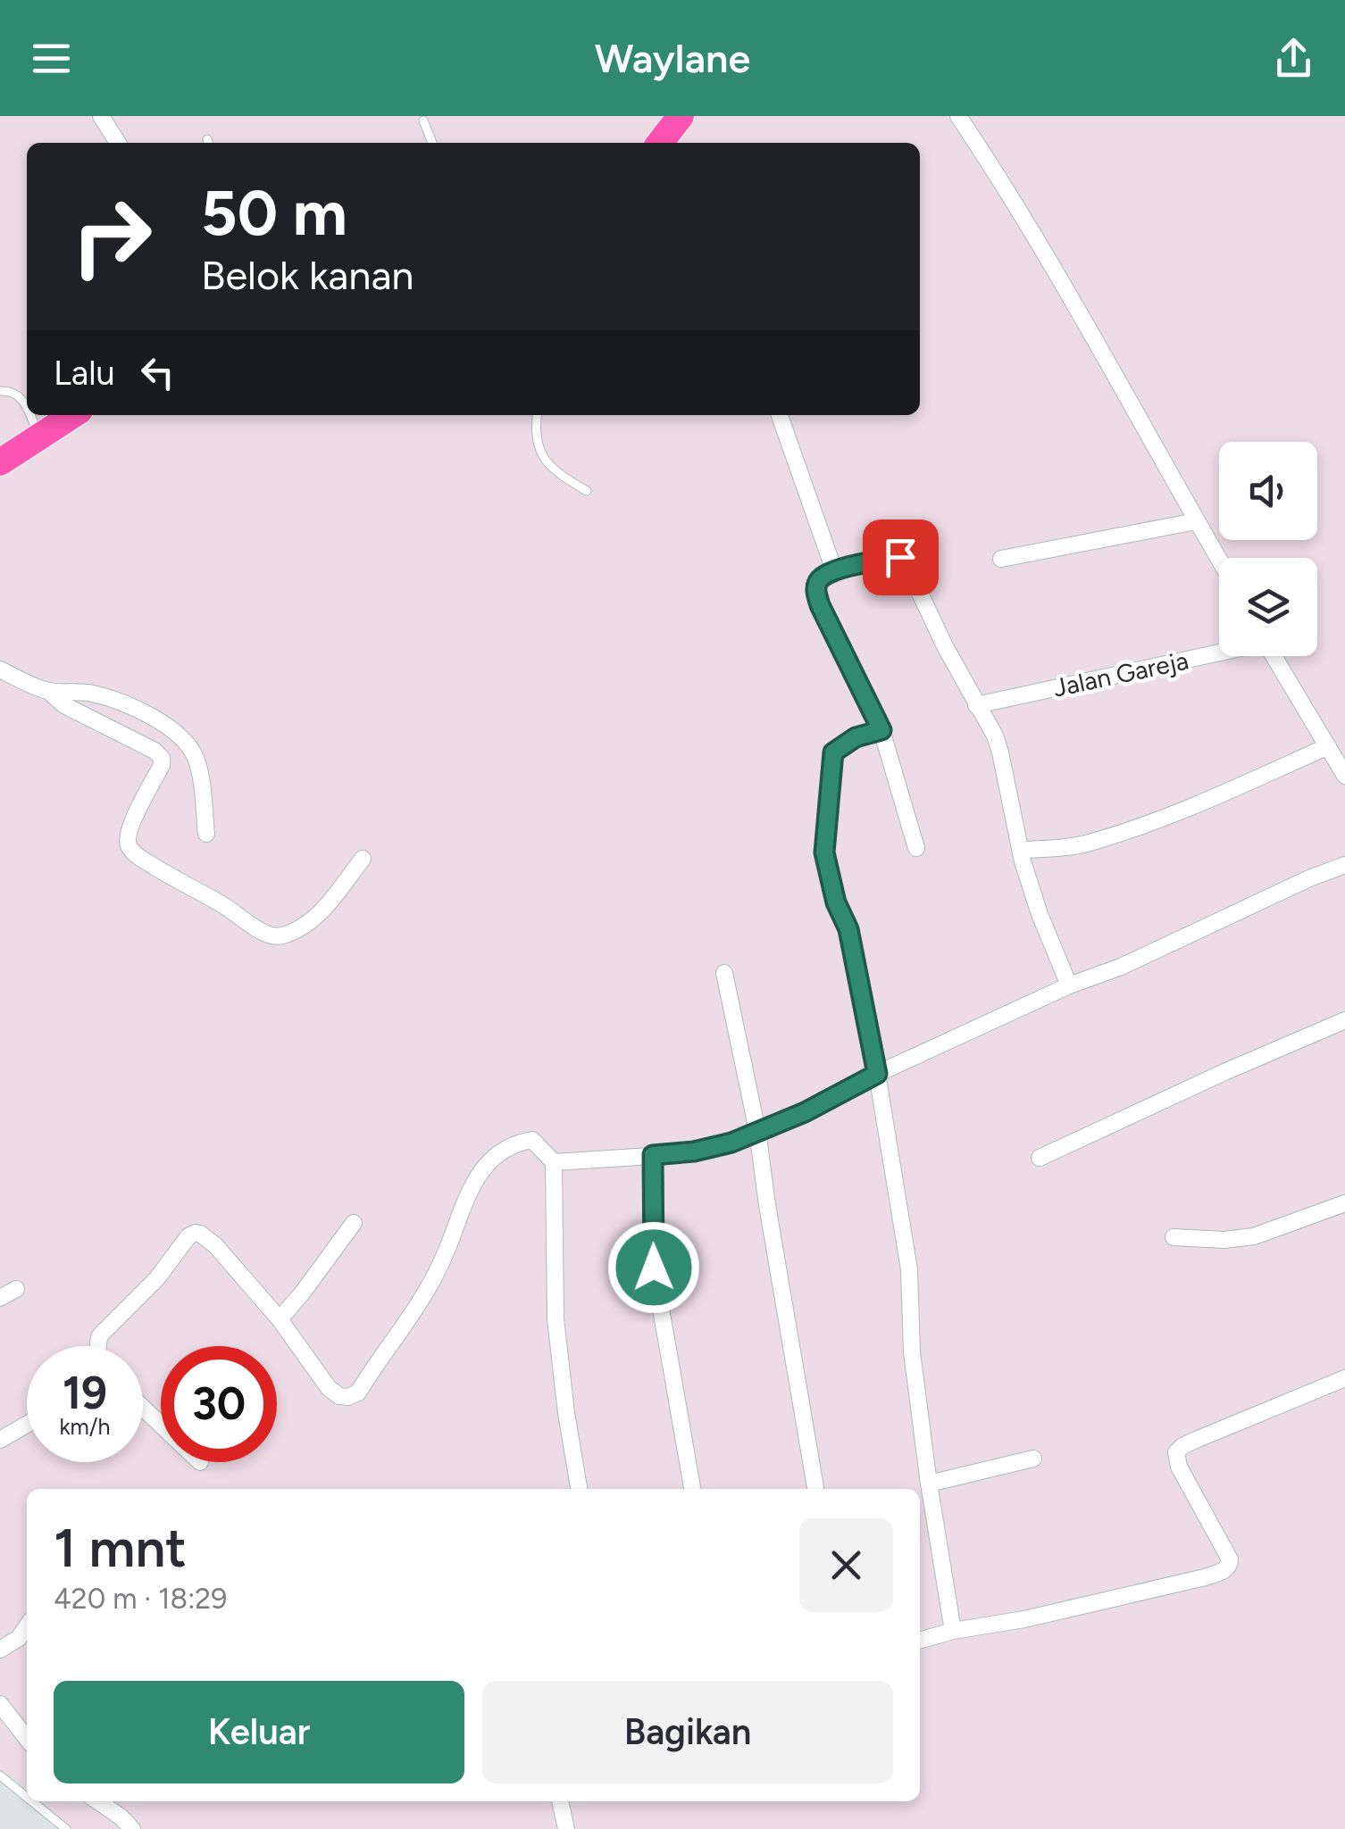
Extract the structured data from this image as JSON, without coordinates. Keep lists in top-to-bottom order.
{
  "streets": {
    "street": ["Jalan Gareja"]
  },
  "page": {
    "header": "Waylane",
    "turn": ["50 m", "Belok kanan"],
    "then": "Lalu",
    "speed": "19 km/h",
    "limit": "30",
    "heading": ["1 mnt", "420 m · 18:29"],
    "buttons": ["Keluar", "Bagikan"]
  }
}
